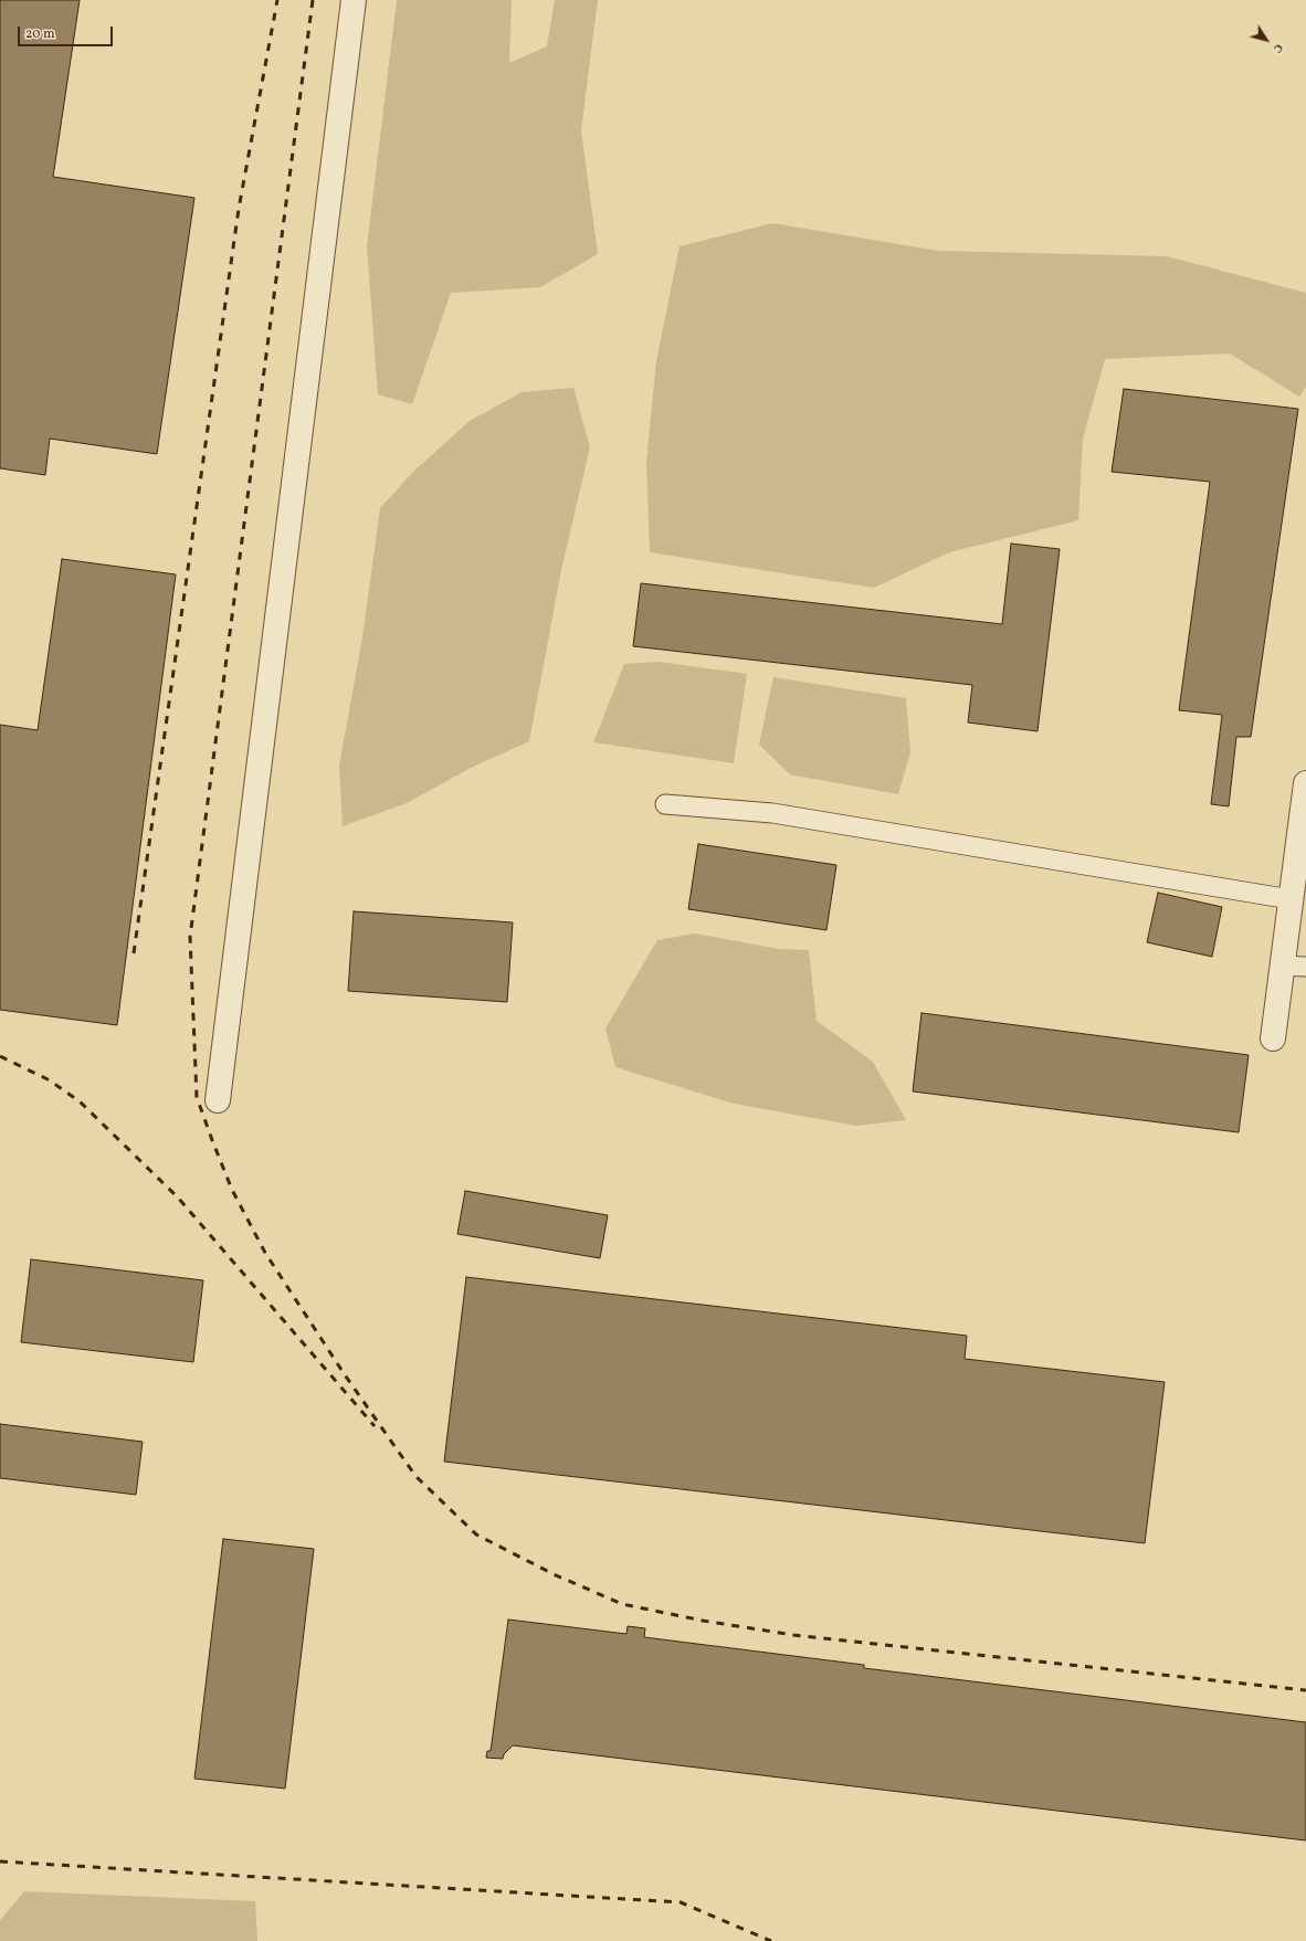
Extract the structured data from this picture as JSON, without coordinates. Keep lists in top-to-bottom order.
{
  "scale_bar": "20 m",
  "north": "bottom right"
}
